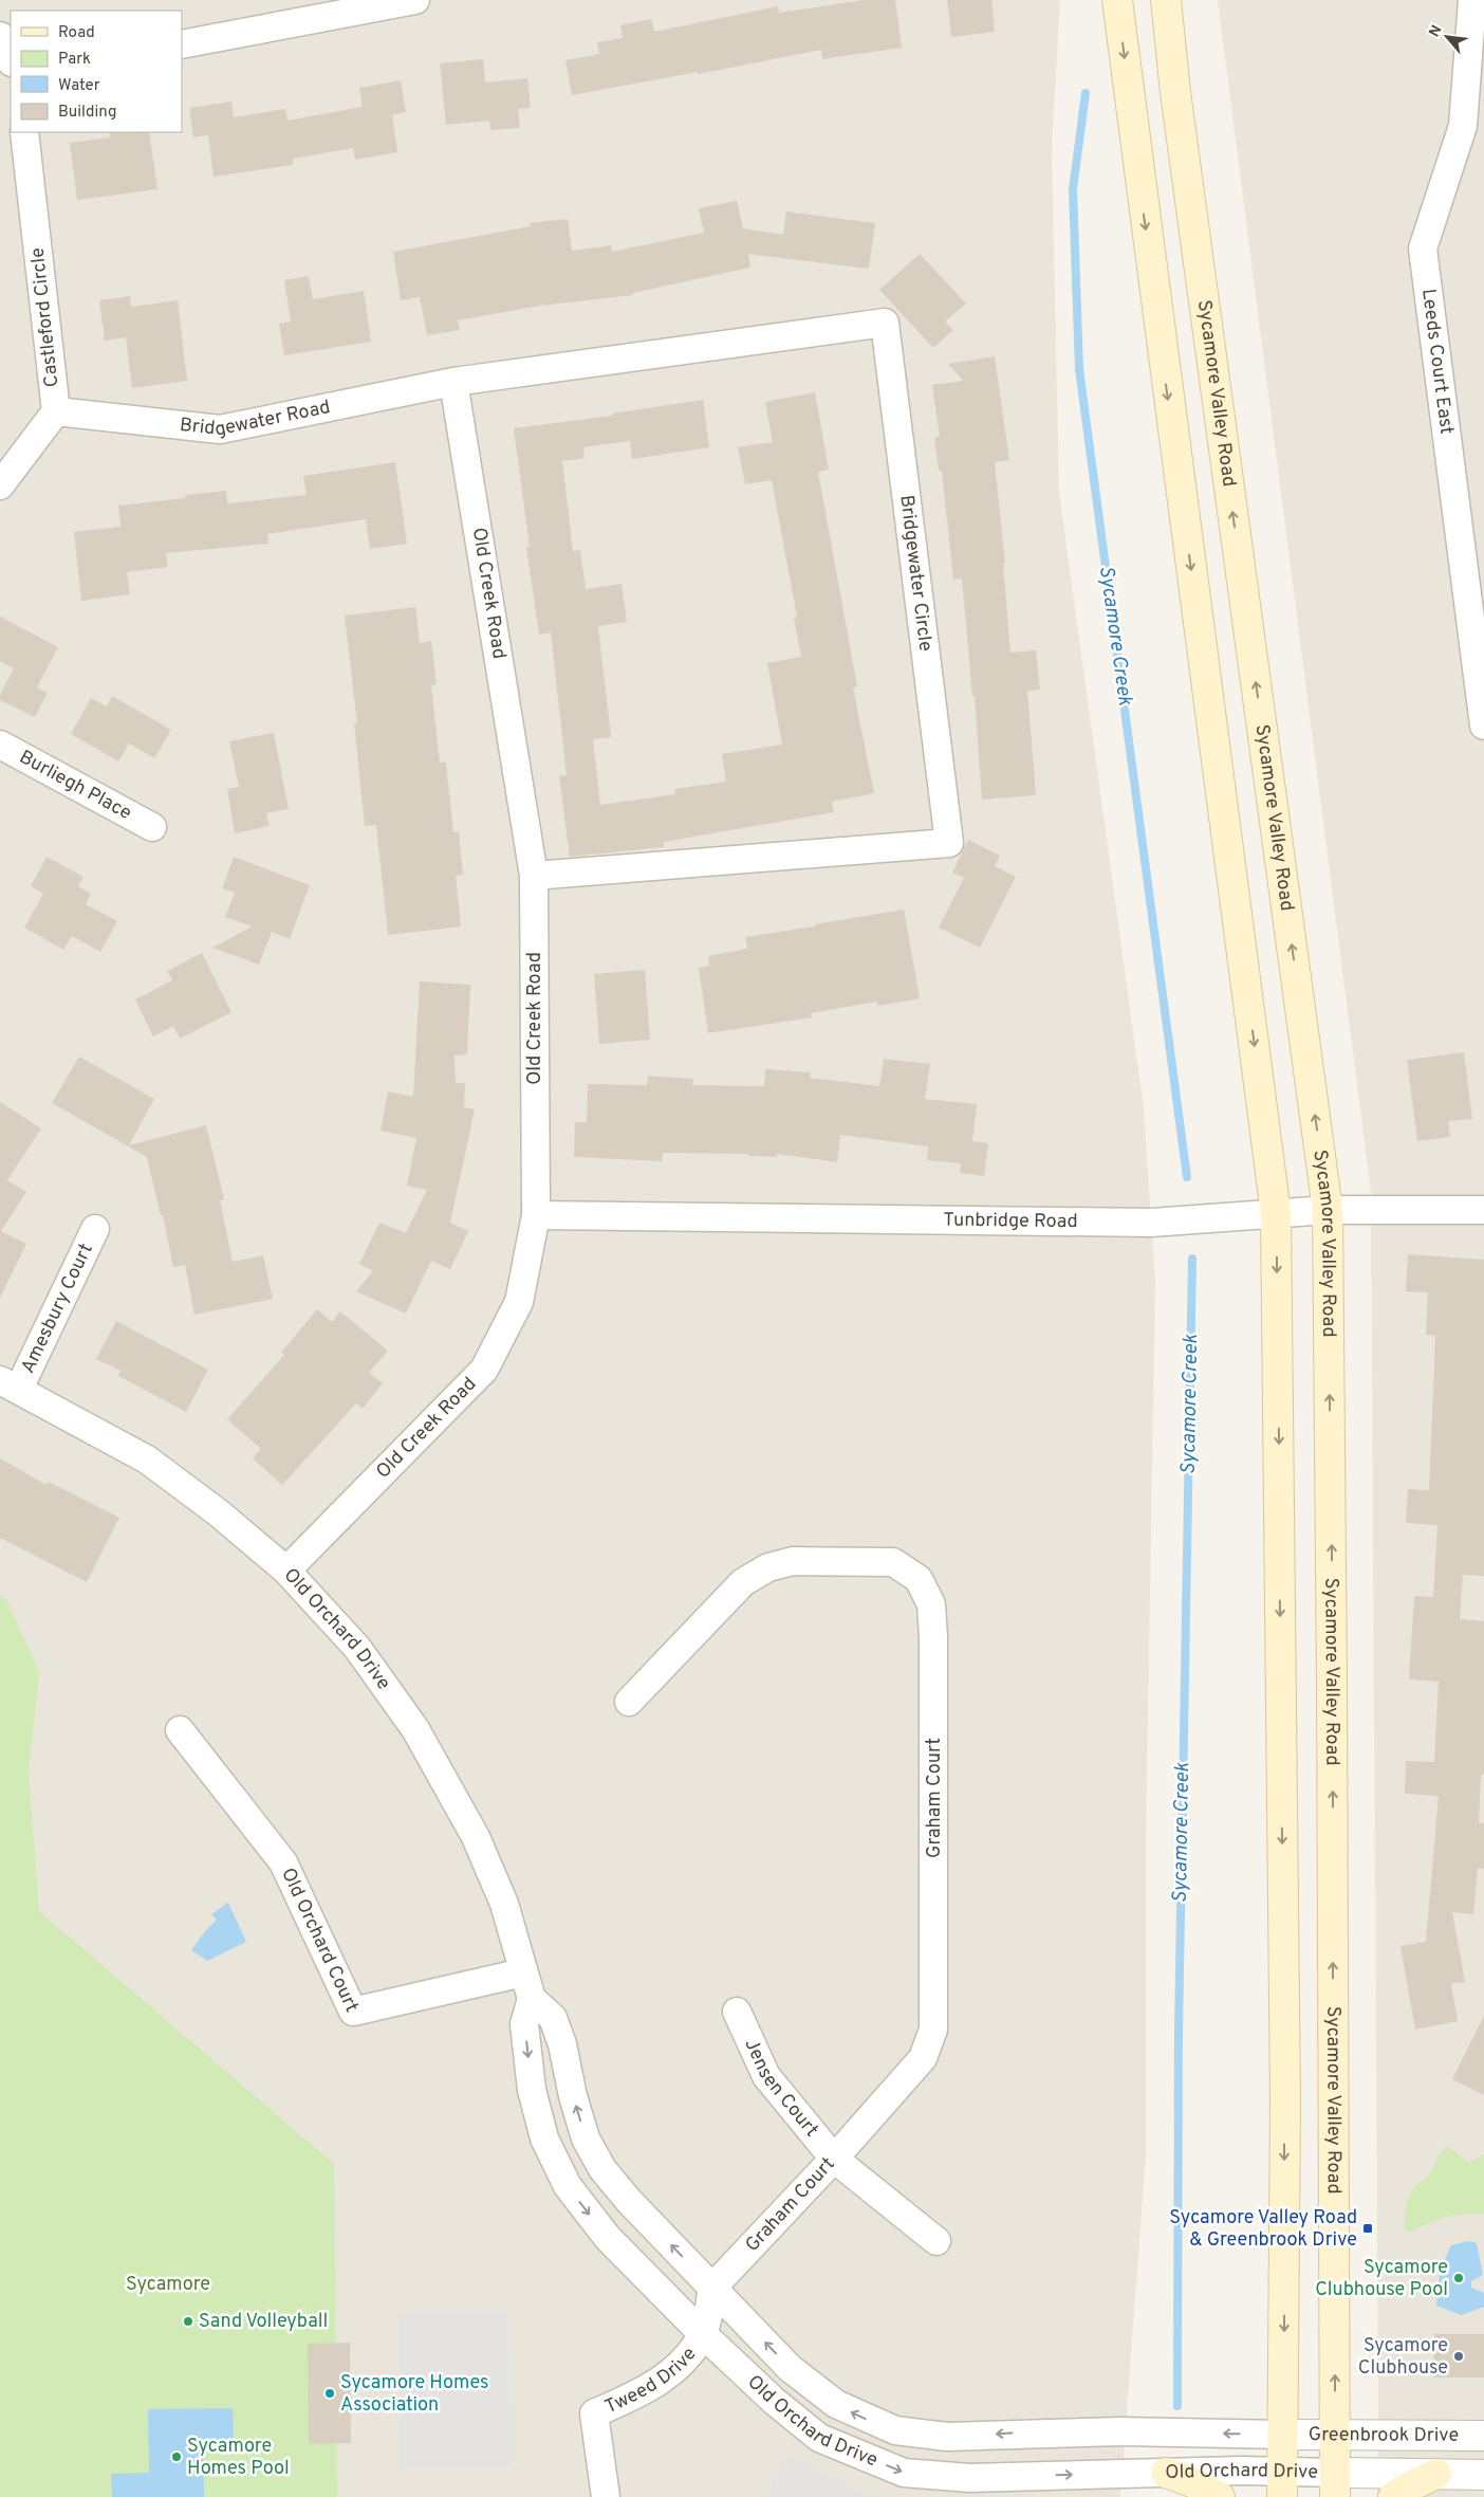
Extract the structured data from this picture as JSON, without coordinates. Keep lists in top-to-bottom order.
{
  "streets": {
    "main road": ["Sycamore Valley Road"],
    "street": [
      "Castleford Circle",
      "Leeds Court East",
      "Bridgewater Road",
      "Bridgewater Circle",
      "Old Creek Road",
      "Burliegh Place",
      "Tunbridge Road",
      "Amesbury Court",
      "Old Orchard Drive",
      "Graham Court",
      "Old Orchard Court",
      "Jensen Court",
      "Tweed Drive",
      "Greenbrook Drive"
    ]
  },
  "crossings": [
    ["Castleford Circle", "Bridgewater Road"],
    ["Sycamore Valley Road", "Tunbridge Road"],
    ["Sycamore Valley Road", "Old Orchard Drive"],
    ["Sycamore Valley Road", "Greenbrook Drive"],
    ["Bridgewater Road", "Bridgewater Circle"],
    ["Bridgewater Road", "Old Creek Road"],
    ["Bridgewater Circle", "Old Creek Road"],
    ["Old Creek Road", "Tunbridge Road"],
    ["Old Creek Road", "Old Orchard Drive"],
    ["Amesbury Court", "Old Orchard Drive"],
    ["Old Orchard Drive", "Graham Court"],
    ["Old Orchard Drive", "Old Orchard Court"],
    ["Old Orchard Drive", "Tweed Drive"],
    ["Old Orchard Drive", "Greenbrook Drive"],
    ["Graham Court", "Jensen Court"],
    ["Graham Court", "Tweed Drive"]
  ],
  "water": ["Sycamore Creek"],
  "parks": ["Sycamore"],
  "places": {
    "transit": ["Sycamore Valley Road & Greenbrook Drive"],
    "other": [
      "Sycamore Clubhouse Pool",
      "Sand Volleyball",
      "Sycamore Clubhouse",
      "Sycamore Homes Association",
      "Sycamore Homes Pool"
    ]
  },
  "legend": [
    "Road",
    "Park",
    "Water",
    "Building"
  ],
  "north": "top left"
}
